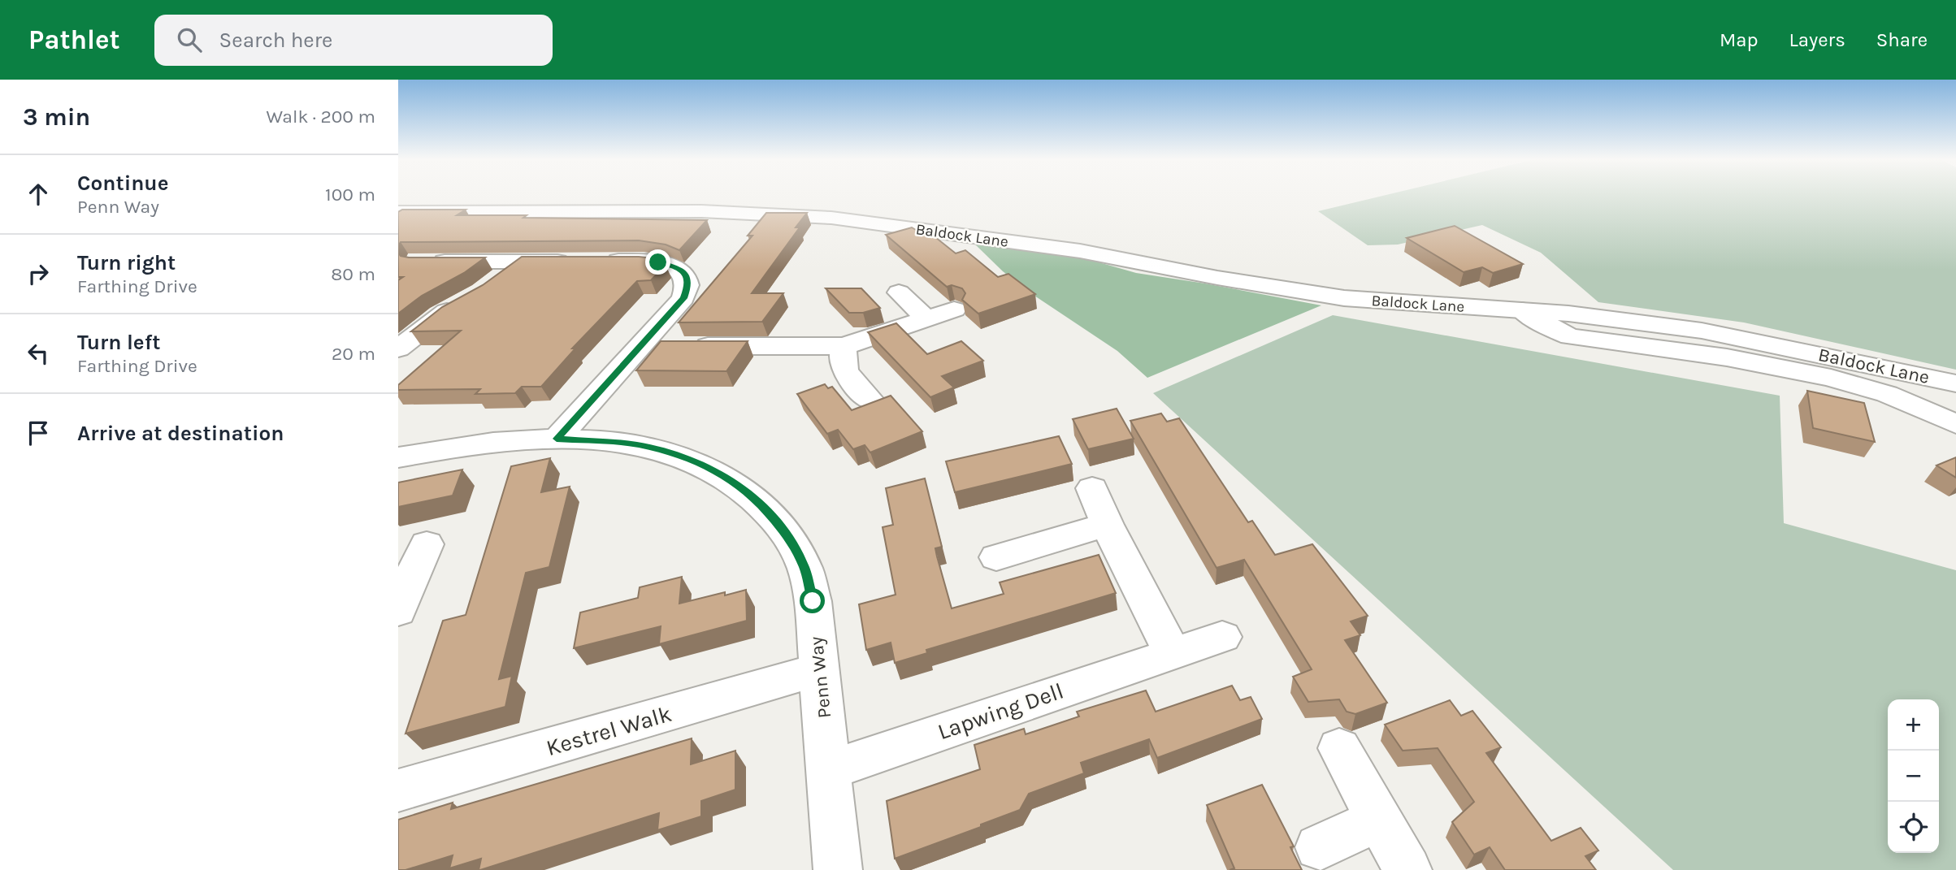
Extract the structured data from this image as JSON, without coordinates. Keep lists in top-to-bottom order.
{
  "streets": {
    "street": [
      "Baldock Lane",
      "Penn Way",
      "Lapwing Dell",
      "Kestrel Walk"
    ]
  },
  "crossings": [
    ["Penn Way", "Lapwing Dell"],
    ["Penn Way", "Kestrel Walk"]
  ],
  "page": {
    "header": "Pathlet",
    "search": "Search here",
    "nav": ["Map", "Layers", "Share"],
    "heading": ["3 min", "Walk · 200 m"],
    "list": [
      ["Continue", "Penn Way", "100 m"],
      ["Turn right", "Farthing Drive", "80 m"],
      ["Turn left", "Farthing Drive", "20 m"],
      "Arrive at destination"
    ],
    "map_buttons": ["+", "−"]
  }
}
